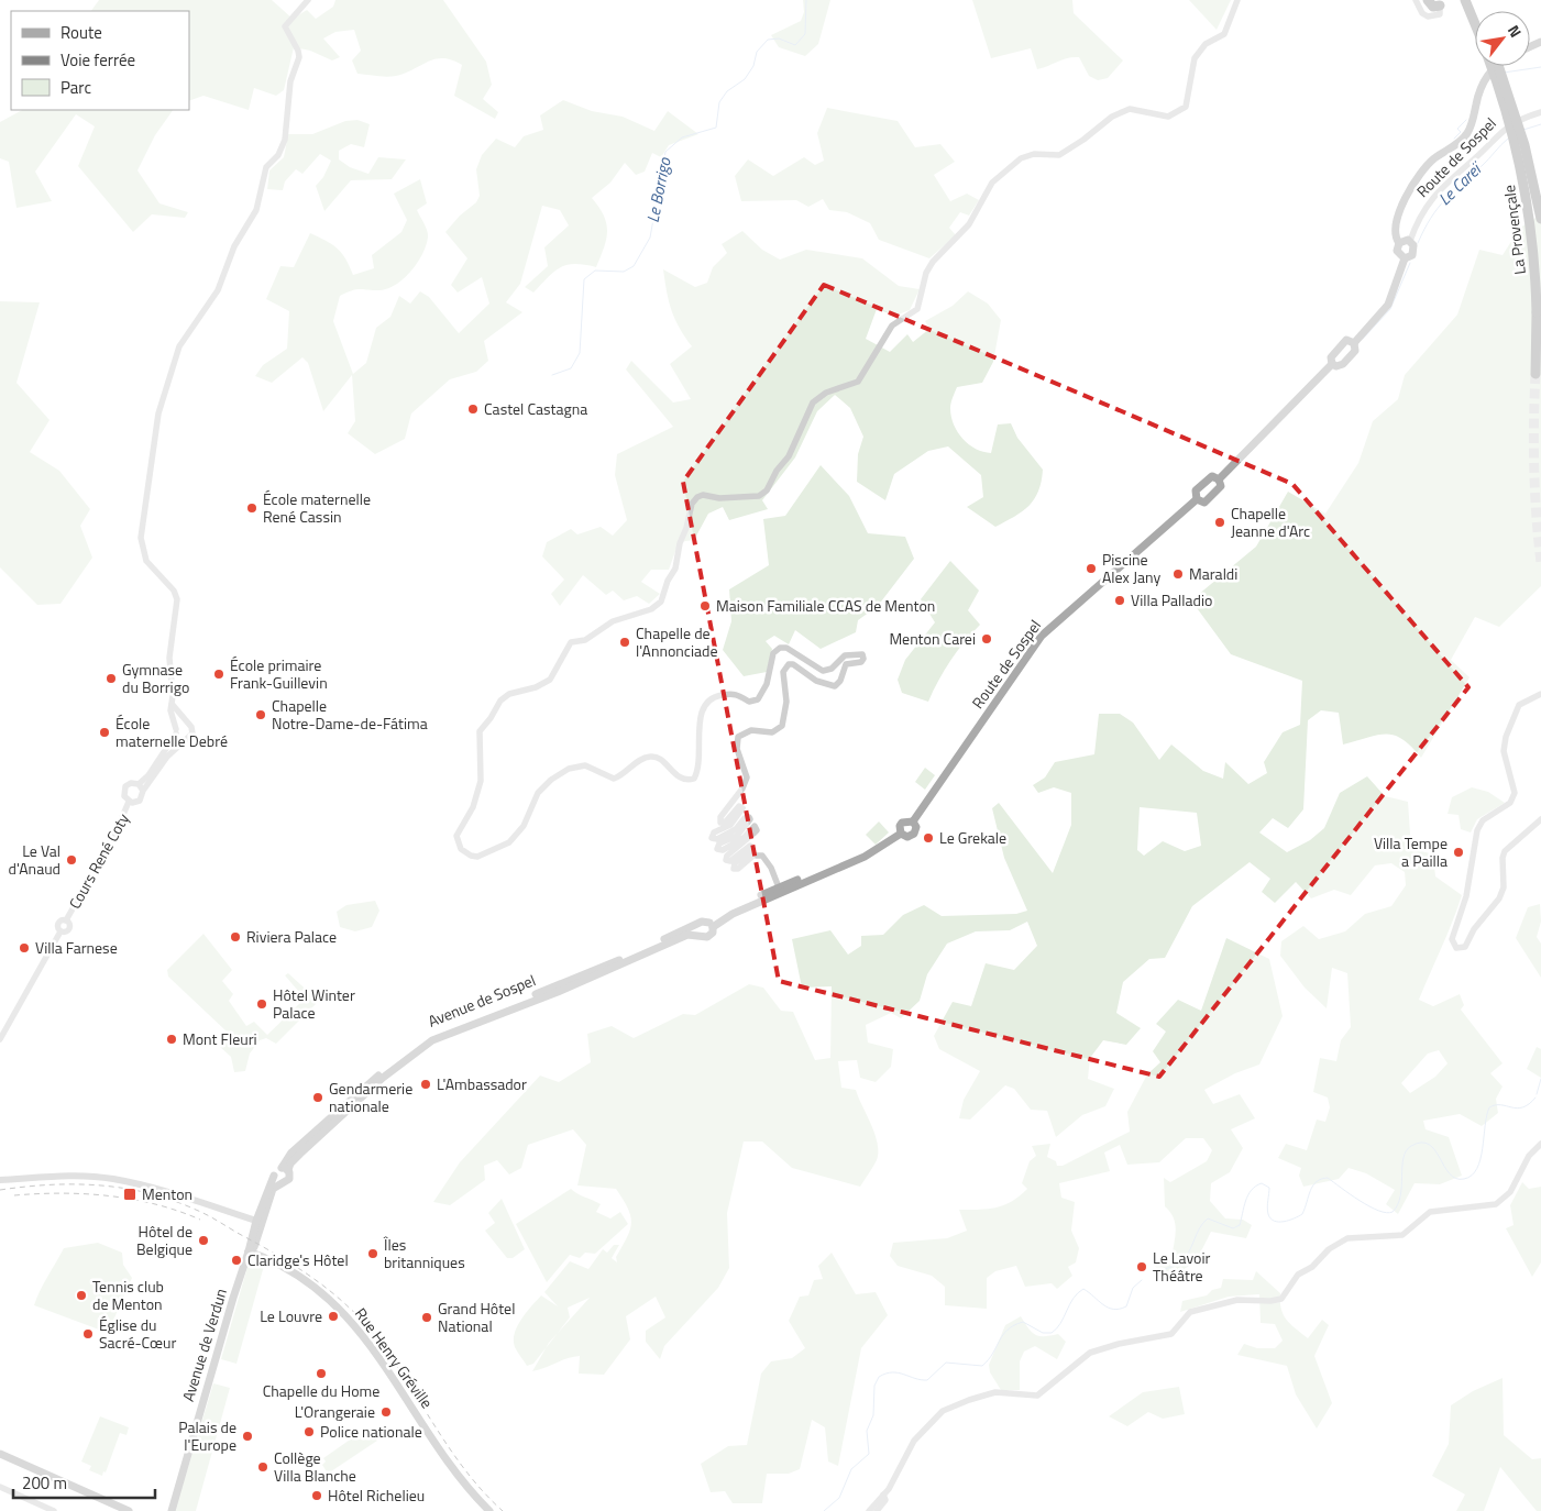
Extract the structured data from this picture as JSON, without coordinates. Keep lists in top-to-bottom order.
{
  "streets": {
    "highway": ["La Provençale"],
    "main road": [
      "Route de Sospel",
      "Avenue de Sospel",
      "Avenue de Verdun",
      "Rue Henry Gréville"
    ],
    "street": ["Cours René Coty"]
  },
  "crossings": [
    ["Avenue de Sospel", "Avenue de Verdun"],
    ["Avenue de Verdun", "Rue Henry Gréville"]
  ],
  "water": ["Le Careï", "Le Borrigo"],
  "places": {
    "other": [
      "Castel Castagna",
      "École maternelle René Cassin",
      "Chapelle Jeanne d'Arc",
      "Piscine Alex Jany",
      "Maraldi",
      "Villa Palladio",
      "Maison Familiale CCAS de Menton",
      "Menton Carei",
      "Chapelle de l'Annonciade",
      "École primaire Frank-Guillevin",
      "Gymnase du Borrigo",
      "Chapelle Notre-Dame-de-Fátima",
      "École maternelle Debré",
      "Le Grekale",
      "Villa Tempe a Pailla",
      "Le Val d'Anaud",
      "Riviera Palace",
      "Villa Farnese",
      "Hôtel Winter Palace",
      "Mont Fleuri",
      "L'Ambassador",
      "Gendarmerie nationale",
      "Hôtel de Belgique",
      "Îles britanniques",
      "Claridge's Hôtel",
      "Le Lavoir Théâtre",
      "Tennis club de Menton",
      "Le Louvre",
      "Grand Hôtel National",
      "Église du Sacré-Cœur",
      "Chapelle du Home",
      "L'Orangeraie",
      "Police nationale",
      "Palais de l'Europe",
      "Collège Villa Blanche",
      "Hôtel Richelieu"
    ],
    "transit": ["Menton"]
  },
  "legend": ["Route", "Voie ferrée", "Parc"],
  "scale_bar": "200 m",
  "north": "top right"
}
